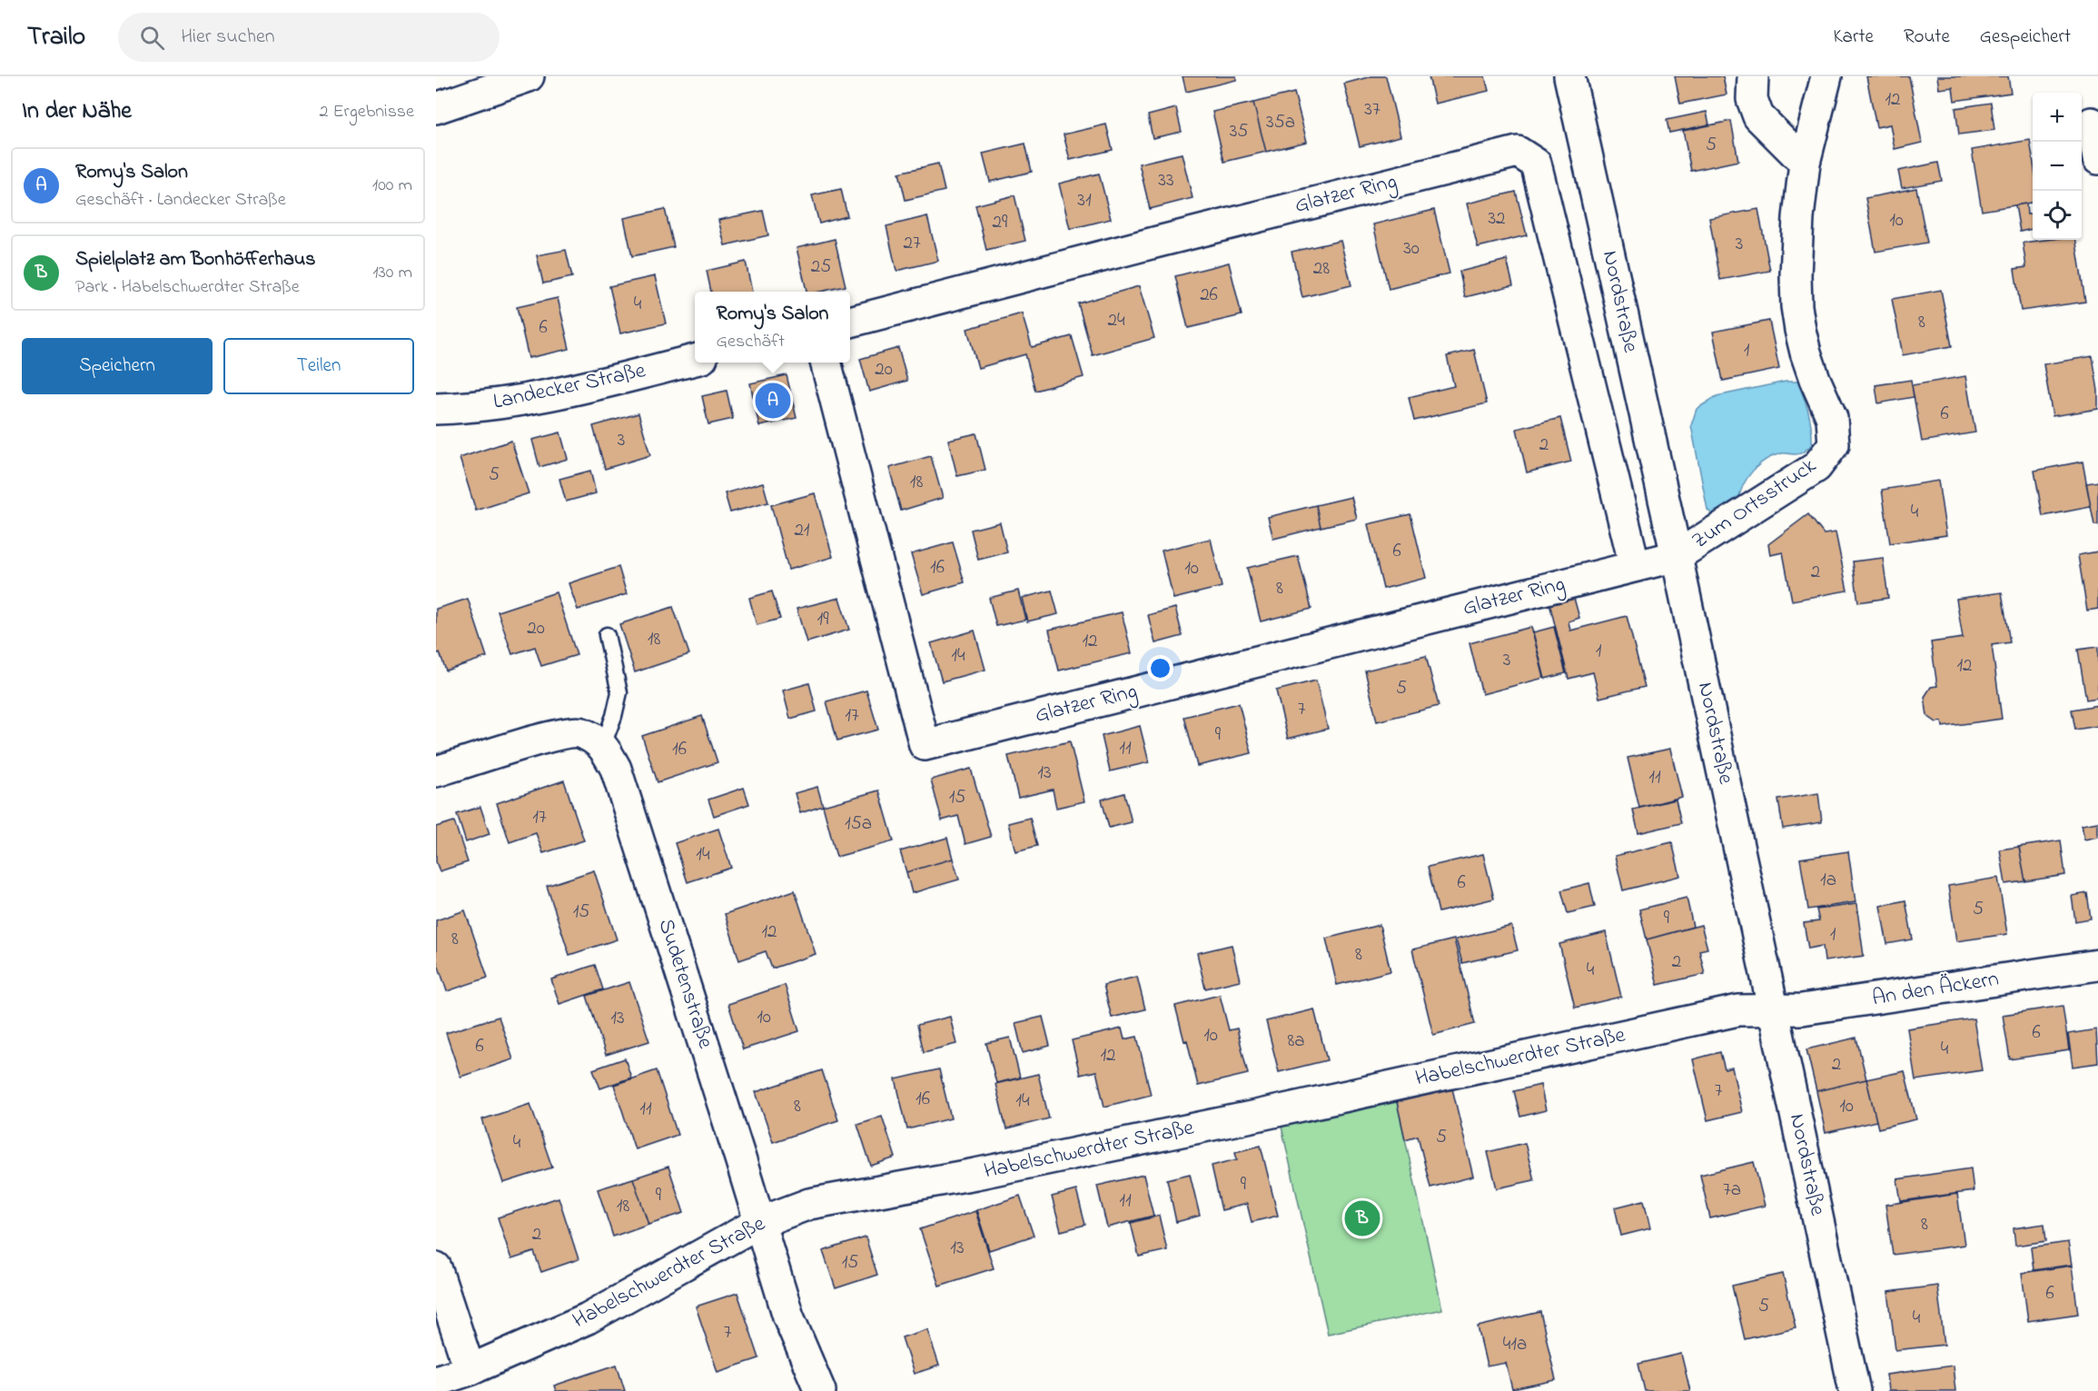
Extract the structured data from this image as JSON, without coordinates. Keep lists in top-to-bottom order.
{
  "streets": {
    "street": [
      "Glatzer Ring",
      "Nordstraße",
      "Landecker Straße",
      "Zum Ortsstruck",
      "Sudetenstraße",
      "An den Äckern",
      "Habelschwerdter Straße"
    ]
  },
  "crossings": [
    ["Glatzer Ring", "Nordstraße"],
    ["Glatzer Ring", "Zum Ortsstruck"],
    ["Nordstraße", "Zum Ortsstruck"],
    ["Nordstraße", "An den Äckern"],
    ["Nordstraße", "Habelschwerdter Straße"],
    ["Sudetenstraße", "Habelschwerdter Straße"],
    ["An den Äckern", "Habelschwerdter Straße"]
  ],
  "house_numbers": [
    "12",
    "37",
    "35a",
    "35",
    "5",
    "33",
    "31",
    "32",
    "10",
    "29",
    "27",
    "3",
    "30",
    "25",
    "28",
    "26",
    "4",
    "24",
    "8",
    "6",
    "1",
    "20",
    "6",
    "3",
    "2",
    "5",
    "18",
    "4",
    "21",
    "6",
    "16",
    "10",
    "2",
    "8",
    "19",
    "20",
    "18",
    "12",
    "1",
    "14",
    "3",
    "12",
    "5",
    "7",
    "17",
    "9",
    "11",
    "16",
    "13",
    "11",
    "15",
    "17",
    "15a",
    "14",
    "1a",
    "6",
    "5",
    "15",
    "9",
    "12",
    "1",
    "8",
    "8",
    "2",
    "4",
    "10",
    "13",
    "6",
    "10",
    "8a",
    "6",
    "4",
    "12",
    "2",
    "7",
    "16",
    "14",
    "8",
    "10",
    "11",
    "5",
    "4",
    "9",
    "7a",
    "9",
    "11",
    "18",
    "8",
    "2",
    "13",
    "15",
    "6",
    "5",
    "4",
    "7",
    "41a"
  ],
  "page": {
    "header": "Trailo",
    "search": "Hier suchen",
    "nav": ["Karte", "Route", "Gespeichert"],
    "heading": ["In der Nähe", "2 Ergebnisse"],
    "map_buttons": ["+", "−"],
    "list": [
      {
        "mark": "A",
        "name": "Romy's Salon",
        "note": "Geschäft · Landecker Straße",
        "value": "100 m"
      },
      {
        "mark": "B",
        "name": "Spielplatz am Bonhöfferhaus",
        "note": "Park · Habelschwerdter Straße",
        "value": "130 m"
      }
    ],
    "popup": ["Romy's Salon", "Geschäft"],
    "buttons": ["Speichern", "Teilen"],
    "pins": ["A", "B"]
  }
}
